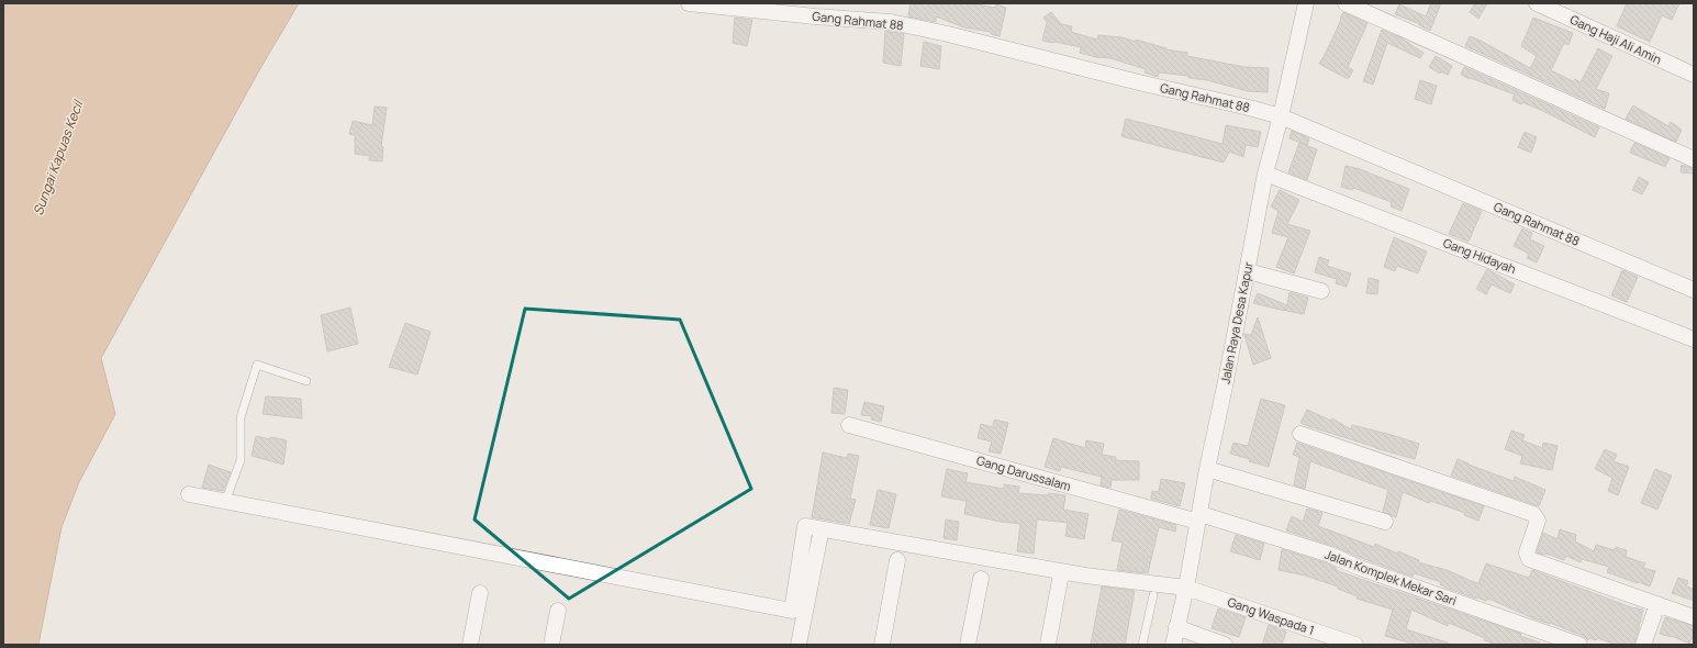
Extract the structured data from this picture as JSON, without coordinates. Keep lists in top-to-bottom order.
{
  "streets": {
    "street": [
      "Gang Rahmat 88",
      "Gang Haji Ali Amin",
      "Gang Hidayah",
      "Jalan Raya Desa Kapur",
      "Gang Darussalam",
      "Jalan Komplek Mekar Sari",
      "Gang Waspada 1"
    ]
  },
  "crossings": [
    ["Gang Rahmat 88", "Jalan Raya Desa Kapur"],
    ["Gang Hidayah", "Jalan Raya Desa Kapur"],
    ["Jalan Raya Desa Kapur", "Gang Darussalam"],
    ["Jalan Raya Desa Kapur", "Jalan Komplek Mekar Sari"],
    ["Jalan Raya Desa Kapur", "Gang Waspada 1"],
    ["Gang Darussalam", "Jalan Komplek Mekar Sari"]
  ],
  "water": ["Sungai Kapuas Kecil"]
}
